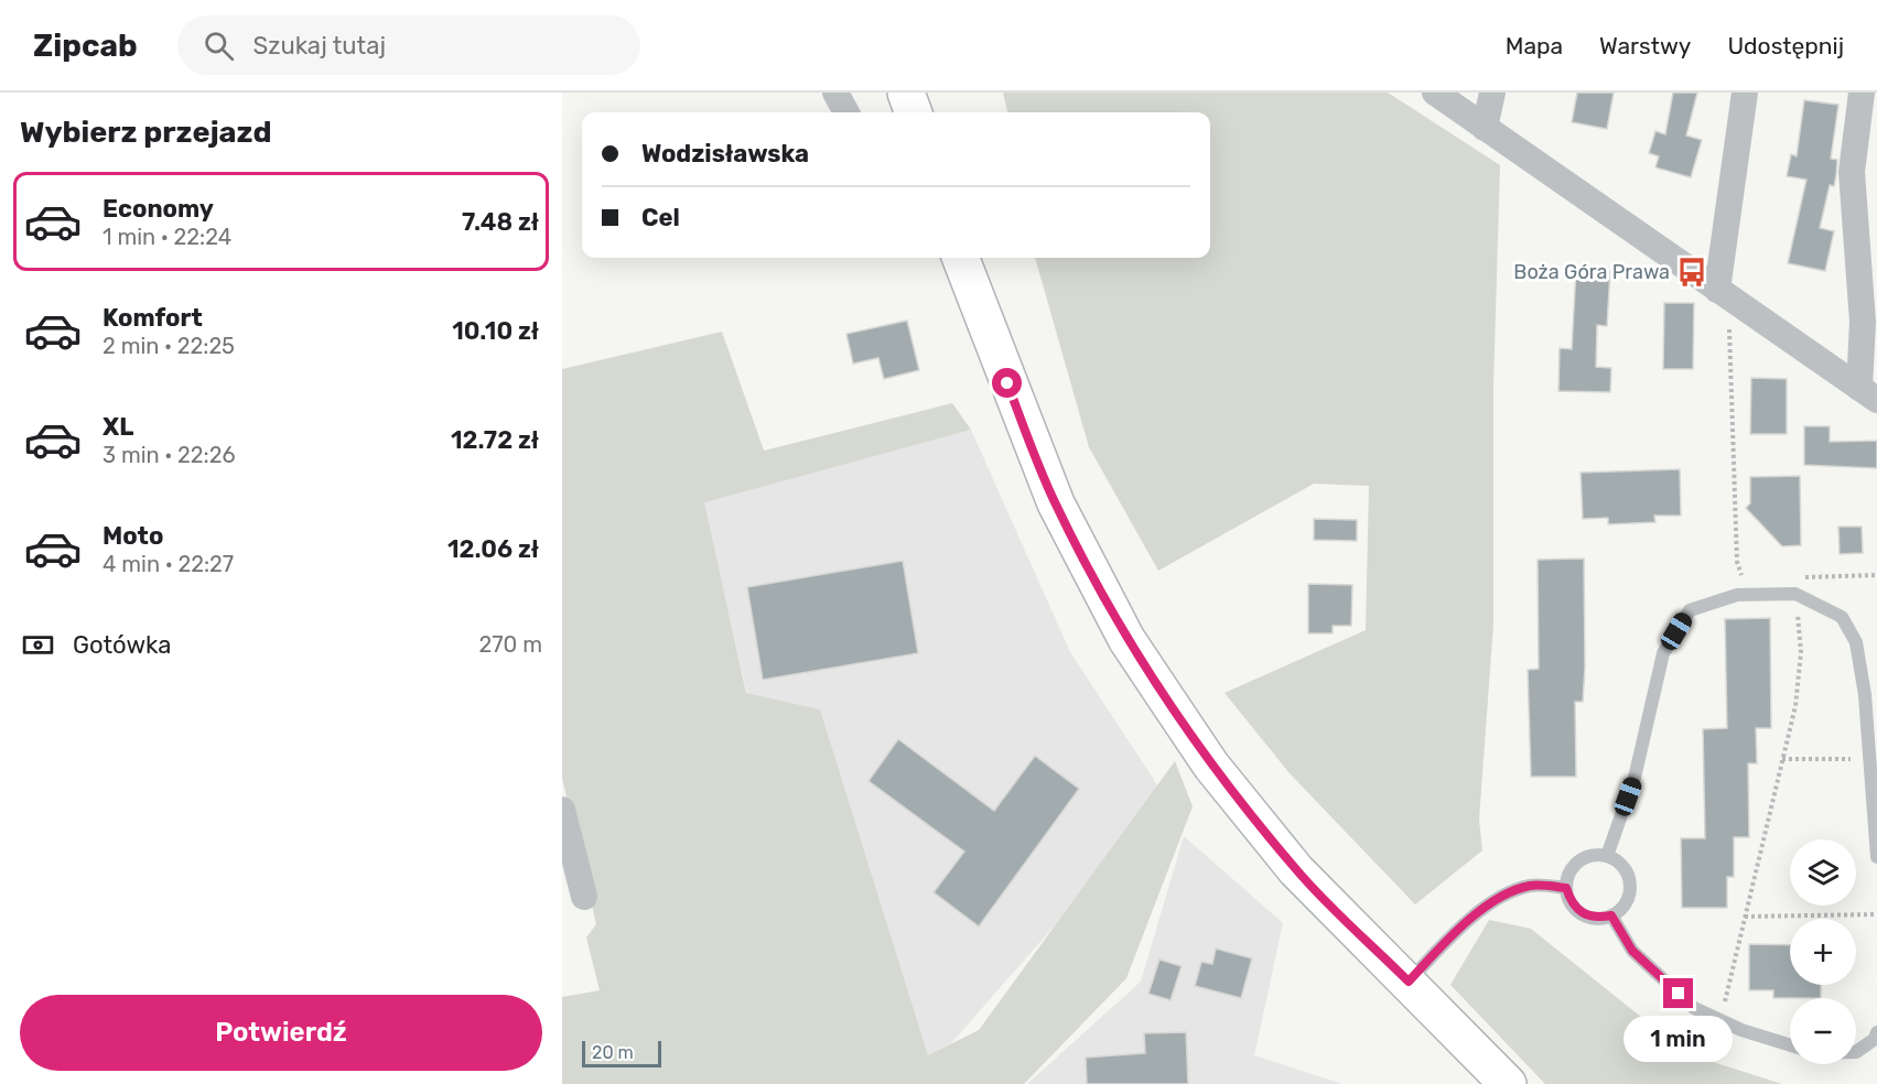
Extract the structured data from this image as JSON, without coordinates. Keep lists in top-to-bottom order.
{
  "places": {
    "bus stop": ["Boża Góra Prawa"]
  },
  "scale_bar": "20 m",
  "page": {
    "header": "Zipcab",
    "search": "Szukaj tutaj",
    "nav": ["Mapa", "Warstwy", "Udostępnij"],
    "heading": "Wybierz przejazd",
    "banner": ["Wodzisławska", "Cel"],
    "list": [
      {
        "name": "Economy",
        "note": "1 min · 22:24",
        "value": "7.48 zł"
      },
      {
        "name": "Komfort",
        "note": "2 min · 22:25",
        "value": "10.10 zł"
      },
      {
        "name": "XL",
        "note": "3 min · 22:26",
        "value": "12.72 zł"
      },
      {
        "name": "Moto",
        "note": "4 min · 22:27",
        "value": "12.06 zł"
      }
    ],
    "pay": ["Gotówka", "270 m"],
    "map_buttons": ["+", "−"],
    "buttons": "Potwierdź",
    "bubble": "1 min",
    "scale": "20 m"
  }
}
